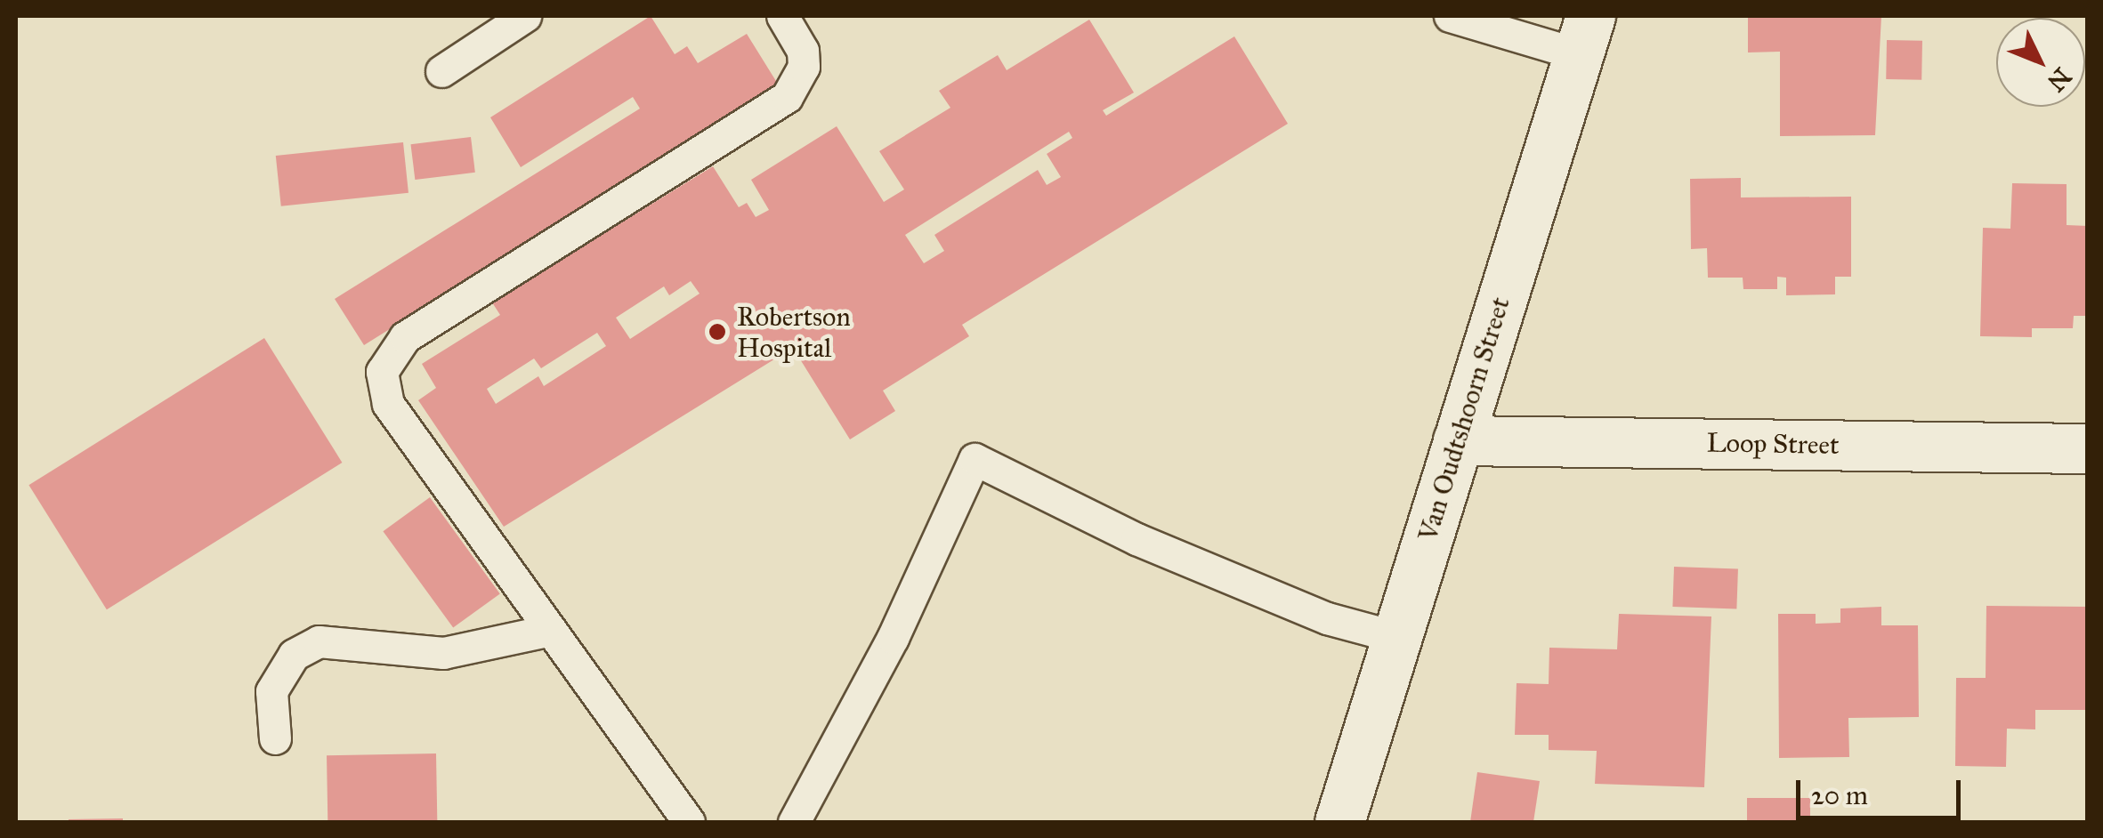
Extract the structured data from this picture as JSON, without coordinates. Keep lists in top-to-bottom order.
{
  "streets": {
    "street": ["Van Oudtshoorn Street", "Loop Street"]
  },
  "crossings": [
    ["Van Oudtshoorn Street", "Loop Street"]
  ],
  "places": ["Robertson Hospital"],
  "scale_bar": "20 m",
  "north": "bottom right"
}
